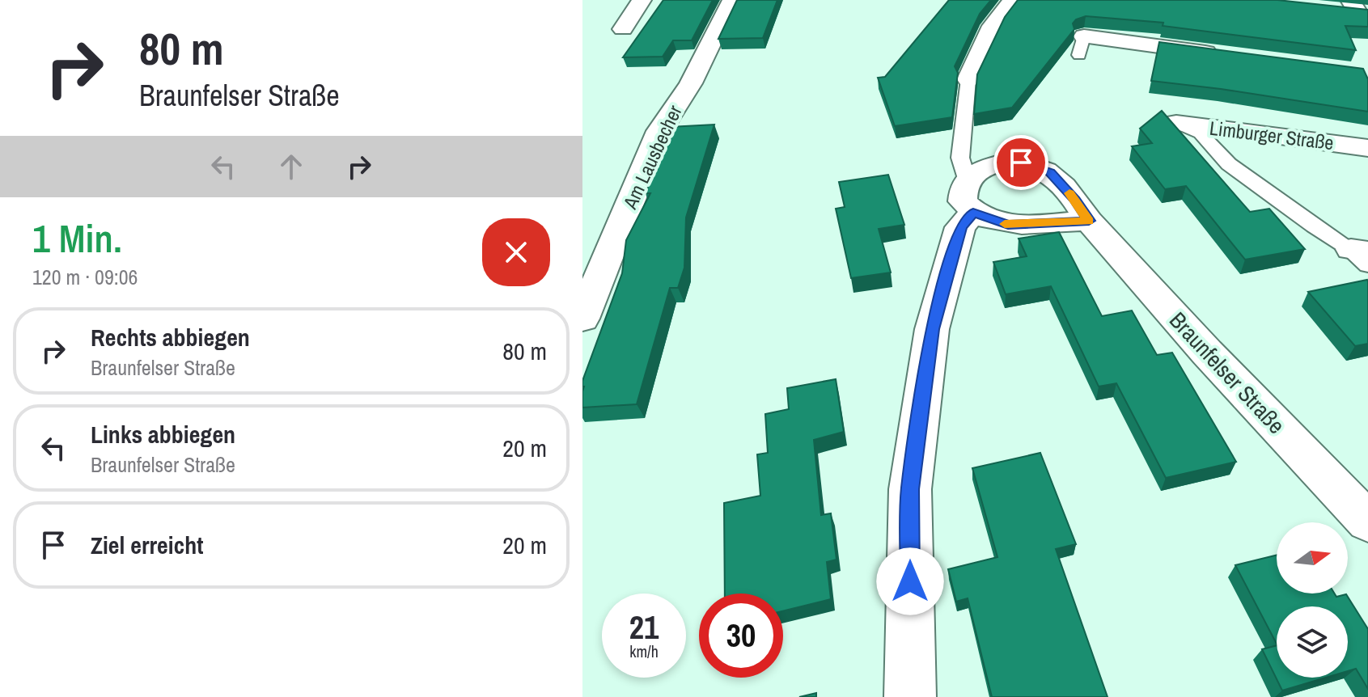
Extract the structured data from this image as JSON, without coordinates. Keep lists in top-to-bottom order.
{
  "streets": {
    "street": ["Limburger Straße", "Am Lausbecher", "Braunfelser Straße"]
  },
  "north": "right",
  "page": {
    "turn": ["80 m", "Braunfelser Straße"],
    "heading": ["1 Min.", "120 m · 09:06"],
    "list": [
      {
        "name": "Rechts abbiegen",
        "note": "Braunfelser Straße",
        "value": "80 m"
      },
      {
        "name": "Links abbiegen",
        "note": "Braunfelser Straße",
        "value": "20 m"
      },
      {
        "name": "Ziel erreicht",
        "value": "20 m"
      }
    ],
    "speed": "21 km/h",
    "limit": "30"
  }
}
